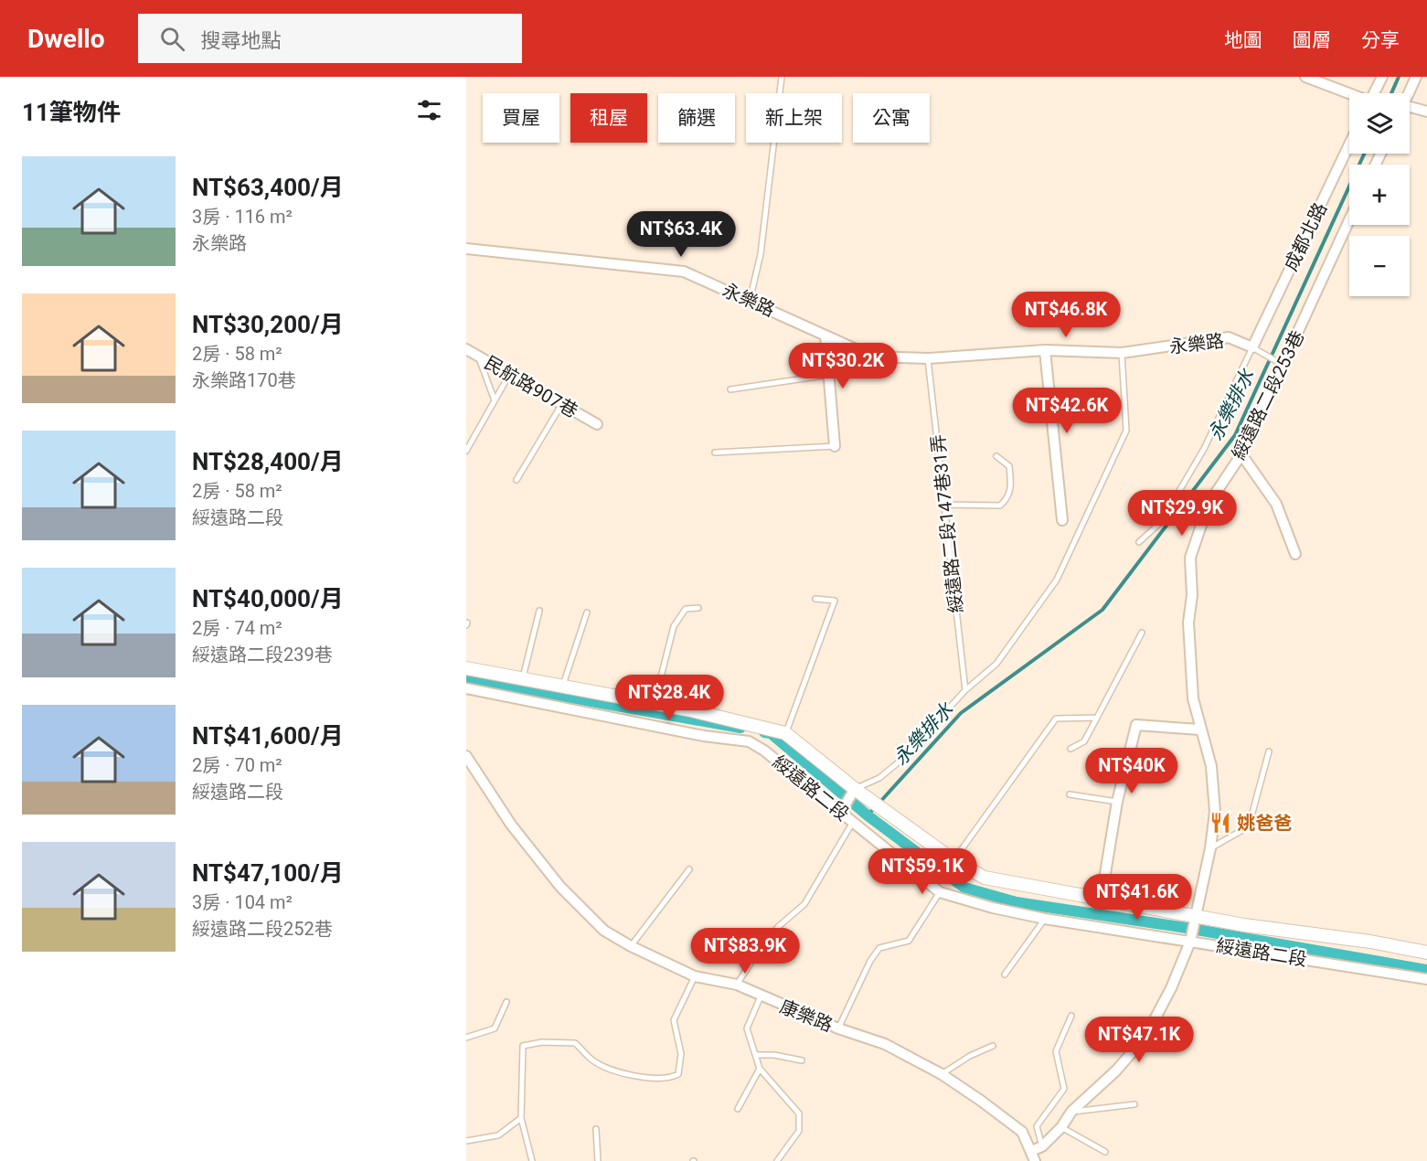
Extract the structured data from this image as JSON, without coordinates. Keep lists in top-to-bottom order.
{
  "streets": {
    "street": [
      "成都北路",
      "永樂路",
      "民航路907巷",
      "綏遠路二段253巷",
      "綏遠路二段",
      "康樂路"
    ],
    "lane": ["綏遠路二段147巷31弄"]
  },
  "crossings": [
    ["成都北路", "永樂路"],
    ["永樂路", "綏遠路二段253巷"],
    ["永樂路", "綏遠路二段147巷31弄"],
    ["綏遠路二段253巷", "綏遠路二段"]
  ],
  "water": ["永樂排水"],
  "places": {
    "restaurant": ["姚爸爸"]
  },
  "page": {
    "header": "Dwello",
    "search": "搜尋地點",
    "nav": ["地圖", "圖層", "分享"],
    "heading": "11筆物件",
    "map_buttons": ["+", "−"],
    "chip": [
      "買屋",
      "租屋",
      "篩選",
      "新上架",
      "公寓"
    ],
    "list": [
      {
        "name": "NT$63,400/月",
        "note": "3房 · 116 m² · 永樂路"
      },
      {
        "name": "NT$30,200/月",
        "note": "2房 · 58 m² · 永樂路170巷"
      },
      {
        "name": "NT$28,400/月",
        "note": "2房 · 58 m² · 綏遠路二段"
      },
      {
        "name": "NT$40,000/月",
        "note": "2房 · 74 m² · 綏遠路二段239巷"
      },
      {
        "name": "NT$41,600/月",
        "note": "2房 · 70 m² · 綏遠路二段"
      },
      {
        "name": "NT$47,100/月",
        "note": "3房 · 104 m² · 綏遠路二段252巷"
      }
    ],
    "price": [
      "NT$63.4K",
      "NT$46.8K",
      "NT$30.2K",
      "NT$42.6K",
      "NT$29.9K",
      "NT$28.4K",
      "NT$40K",
      "NT$59.1K",
      "NT$41.6K",
      "NT$83.9K",
      "NT$47.1K"
    ]
  }
}
